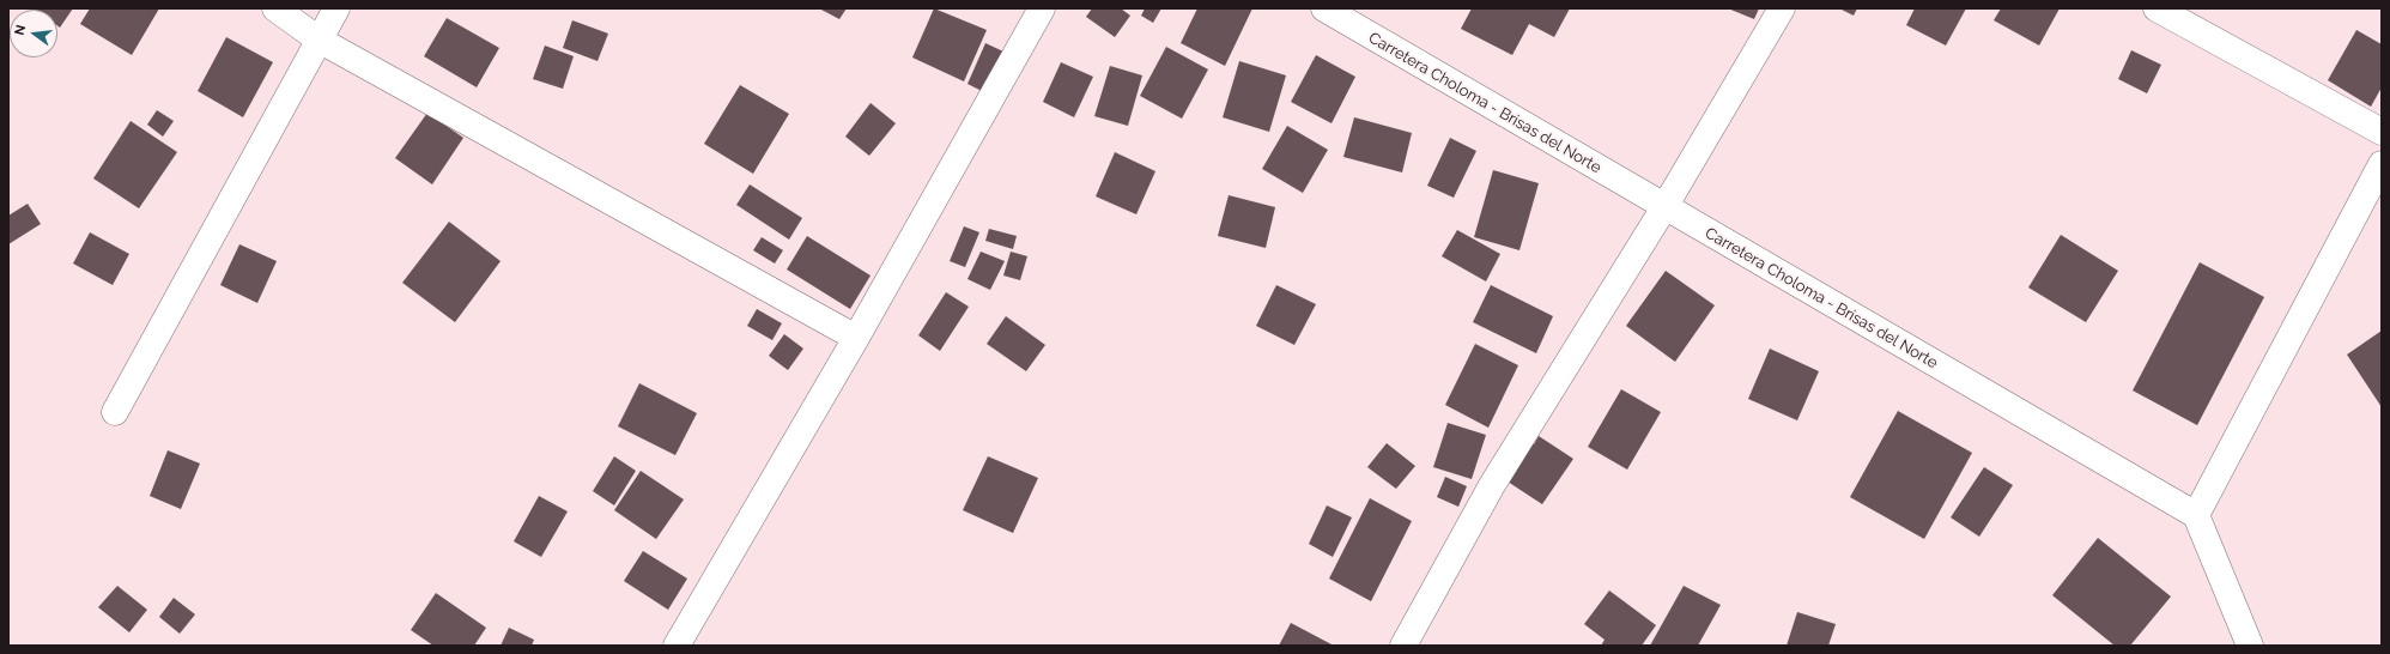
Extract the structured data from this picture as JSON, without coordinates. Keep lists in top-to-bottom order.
{
  "streets": {
    "street": ["Carretera Choloma - Brisas del Norte"]
  },
  "north": "left"
}
